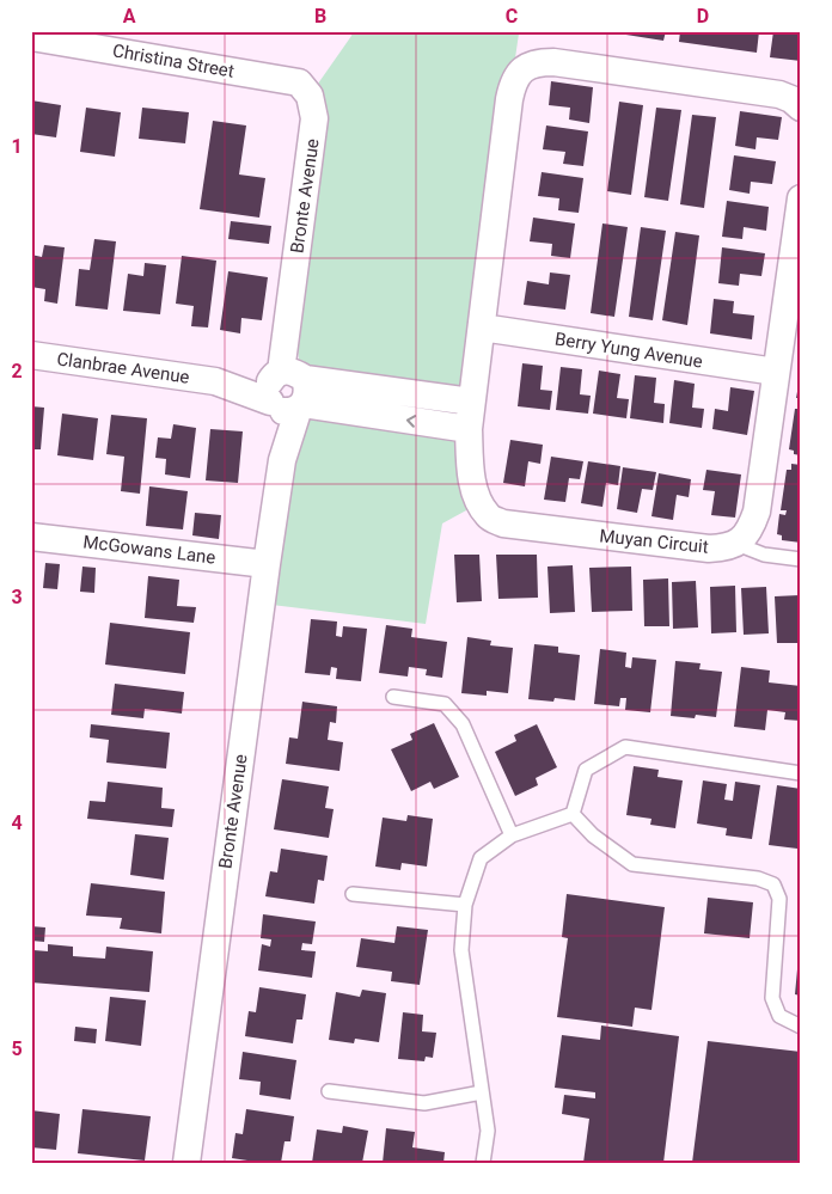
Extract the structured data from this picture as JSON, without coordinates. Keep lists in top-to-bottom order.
{
  "streets": {
    "street": [
      "Christina Street",
      "Bronte Avenue",
      "Berry Yung Avenue",
      "Clanbrae Avenue",
      "Muyan Circuit",
      "McGowans Lane"
    ]
  },
  "crossings": [
    ["Christina Street", "Bronte Avenue"],
    ["Bronte Avenue", "Clanbrae Avenue"],
    ["Bronte Avenue", "McGowans Lane"],
    ["Berry Yung Avenue", "Muyan Circuit"]
  ],
  "grid": {
    "columns": [
      "A",
      "B",
      "C",
      "D"
    ],
    "rows": [
      "1",
      "2",
      "3",
      "4",
      "5"
    ]
  }
}
